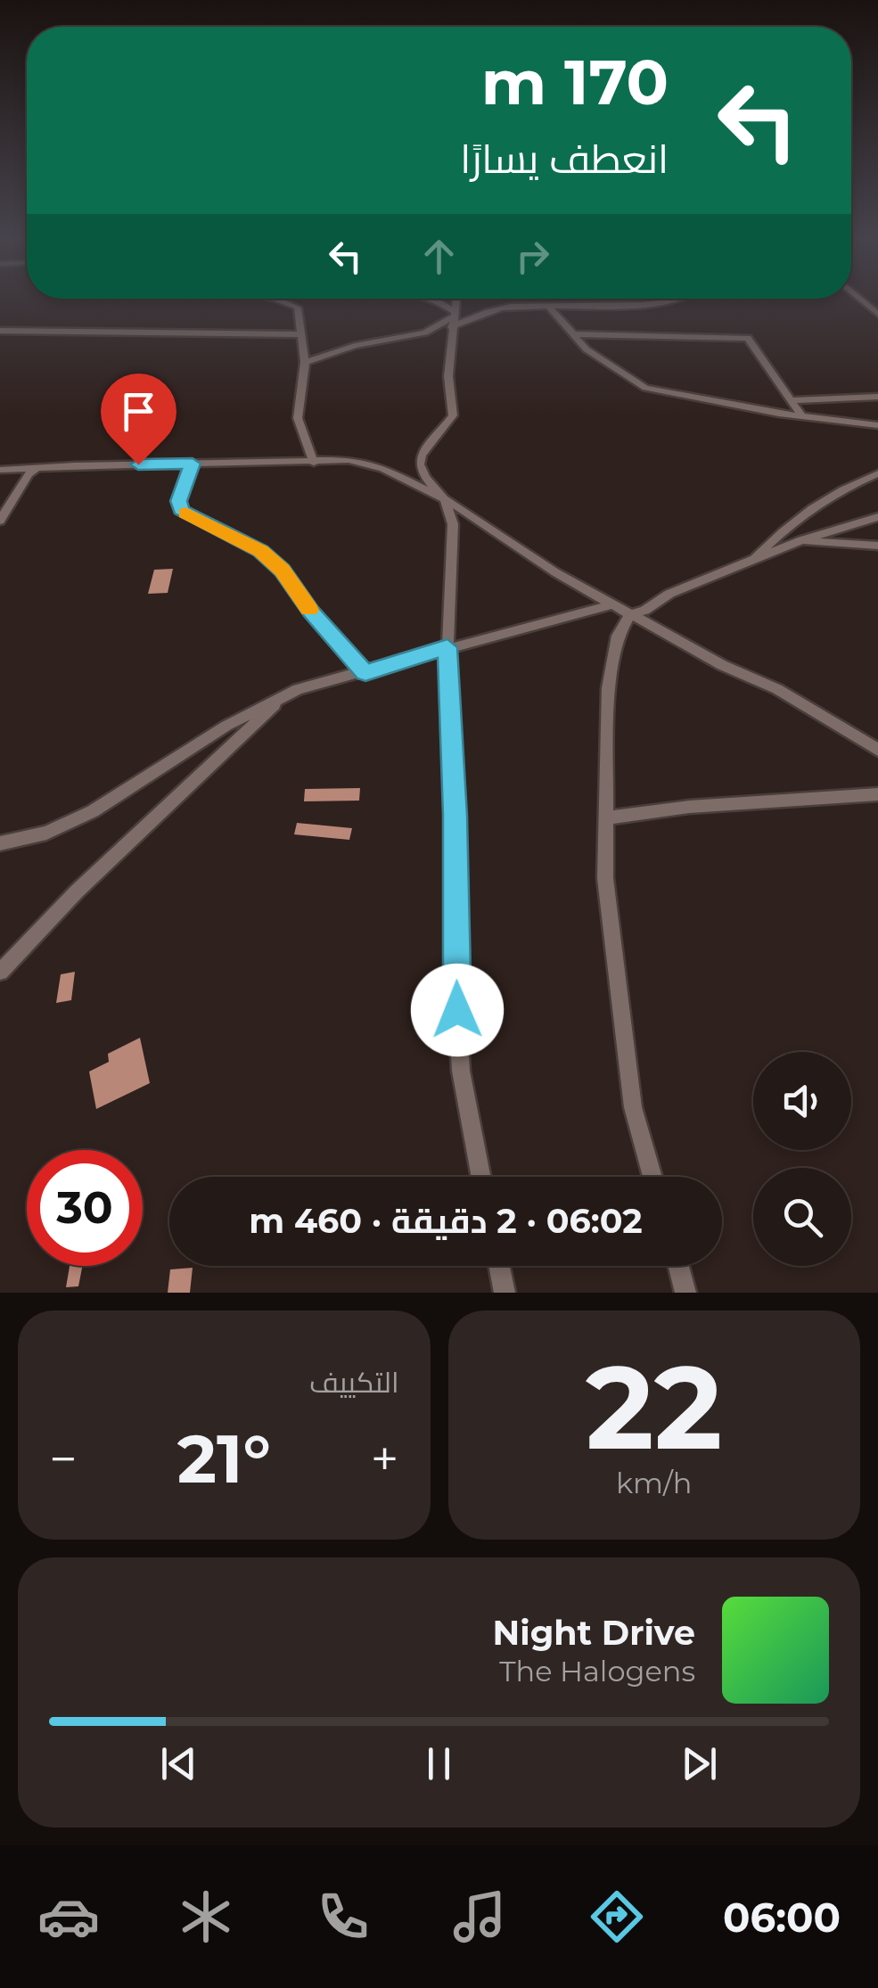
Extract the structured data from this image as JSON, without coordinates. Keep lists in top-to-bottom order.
{
  "page": {
    "turn": ["170 m", "انعطف يسارًا"],
    "limit": "30",
    "trip": "06:02 · 2 دقيقة · 460 m",
    "tile": [
      ["22", "km/h"],
      "التكييف"
    ],
    "heat": ["−", "21°", "+"],
    "song": ["Night Drive", "The Halogens"],
    "tabs": "06:00"
  }
}
